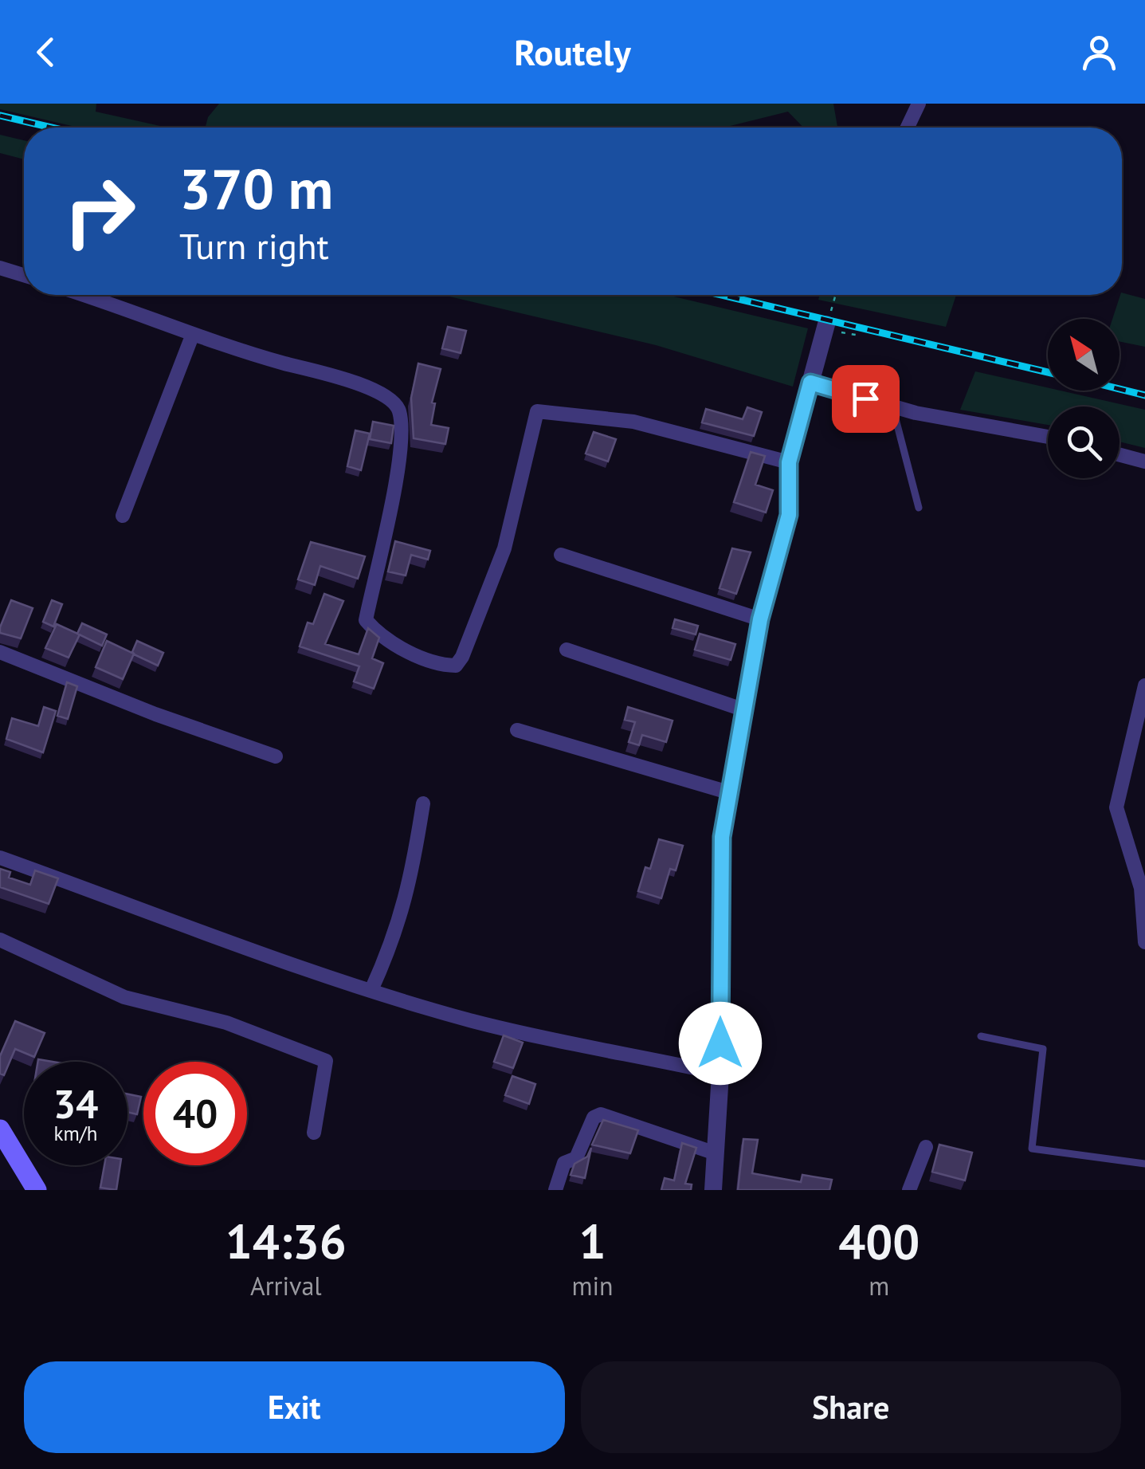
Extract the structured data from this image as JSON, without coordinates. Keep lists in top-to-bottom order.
{
  "north": "top left",
  "page": {
    "header": "Routely",
    "turn": ["370 m", "Turn right"],
    "speed": "34 km/h",
    "limit": "40",
    "eta": [
      "14:36",
      "Arrival",
      "1",
      "min",
      "400",
      "m"
    ],
    "buttons": ["Exit", "Share"]
  }
}
